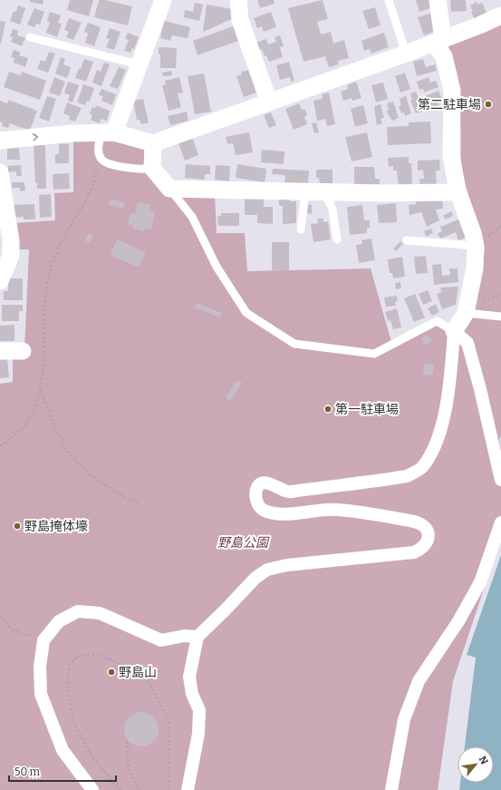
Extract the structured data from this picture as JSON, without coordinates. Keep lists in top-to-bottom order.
{
  "parks": ["野島公園"],
  "places": [
    "第二駐車場",
    "第一駐車場",
    "野島掩体壕",
    "野島山"
  ],
  "scale_bar": "50 m",
  "north": "top right"
}
